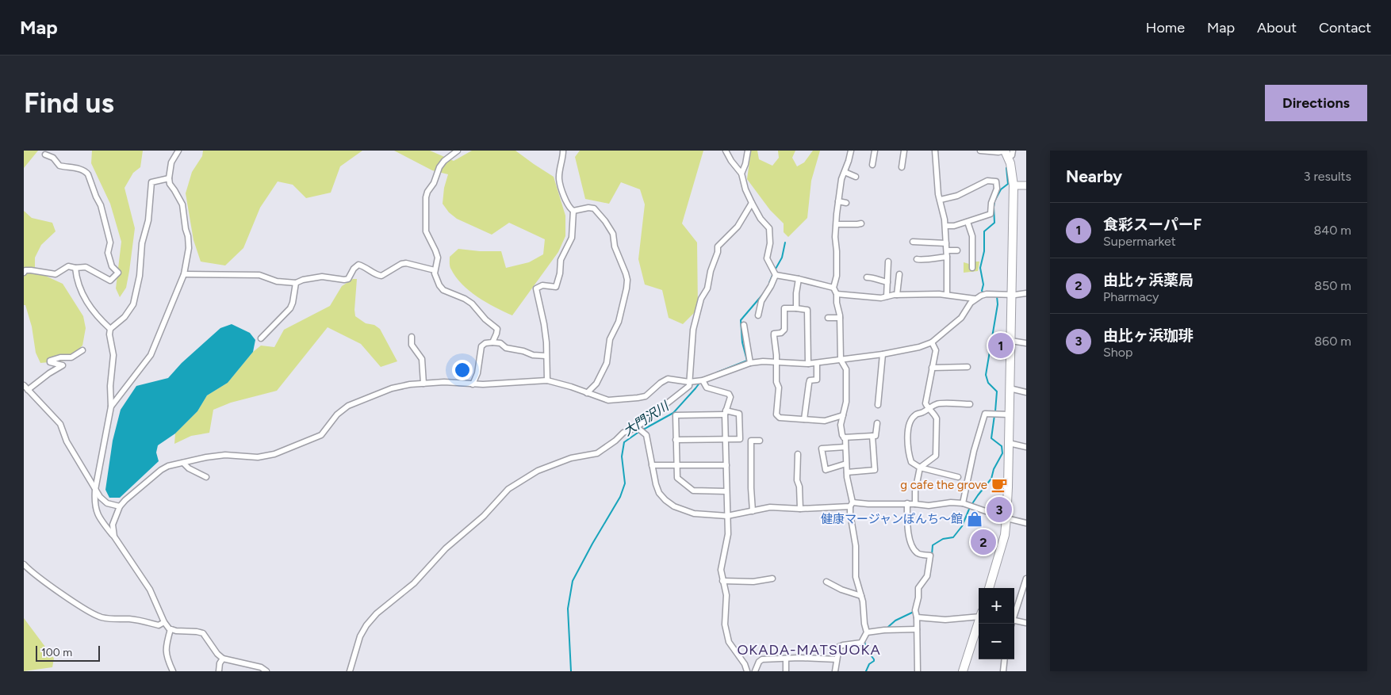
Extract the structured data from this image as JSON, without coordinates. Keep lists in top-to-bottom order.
{
  "districts": ["OKADA-MATSUOKA"],
  "water": ["大門沢川"],
  "places": {
    "cafe": ["g cafe the grove"],
    "shop": ["健康マージャンぽんち～館"]
  },
  "scale_bar": "100 m",
  "page": {
    "header": "Map",
    "nav": [
      "Home",
      "Map",
      "About",
      "Contact"
    ],
    "buttons": "Directions",
    "title": "Find us",
    "heading": ["Nearby", "3 results"],
    "list": [
      {
        "mark": "1",
        "name": "食彩スーパーF",
        "note": "Supermarket",
        "value": "840 m"
      },
      {
        "mark": "2",
        "name": "由比ヶ浜薬局",
        "note": "Pharmacy",
        "value": "850 m"
      },
      {
        "mark": "3",
        "name": "由比ヶ浜珈琲",
        "note": "Shop",
        "value": "860 m"
      }
    ],
    "pins": ["1", "3", "2"],
    "map_buttons": ["+", "−"],
    "scale": "100 m"
  }
}
